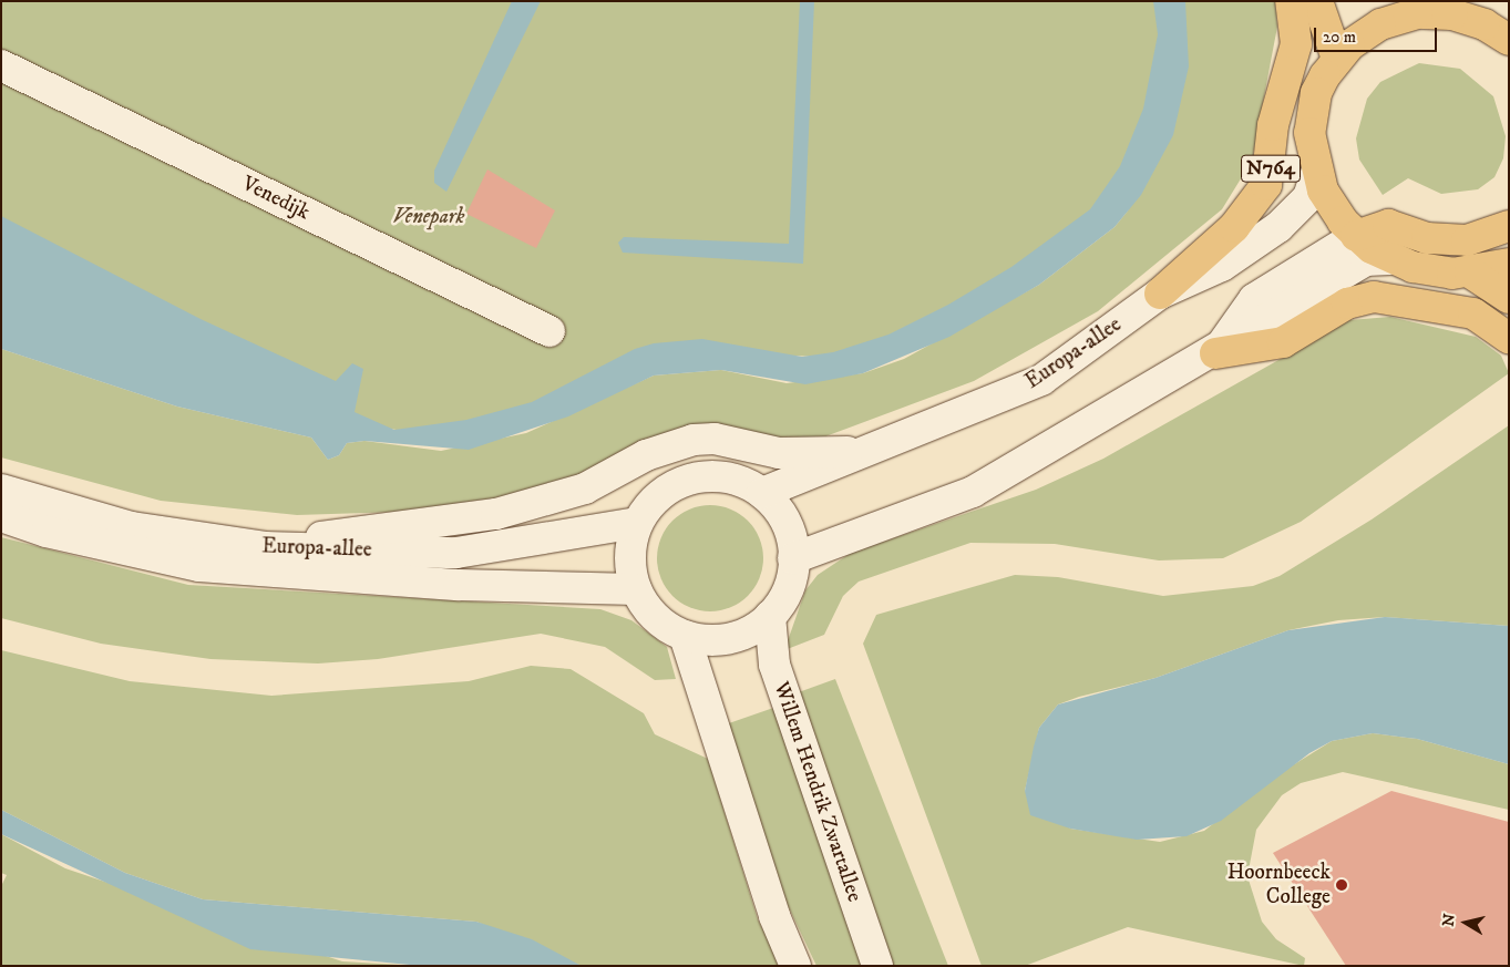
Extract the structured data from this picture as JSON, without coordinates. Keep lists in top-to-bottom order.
{
  "streets": {
    "main road": [
      "N764",
      "Venedijk",
      "Europa-allee",
      "Willem Hendrik Zwartallee"
    ]
  },
  "crossings": [
    ["N764", "Europa-allee"],
    ["Europa-allee", "Willem Hendrik Zwartallee"]
  ],
  "parks": ["Venepark"],
  "places": ["Hoornbeeck College"],
  "scale_bar": "20 m",
  "north": "left"
}
